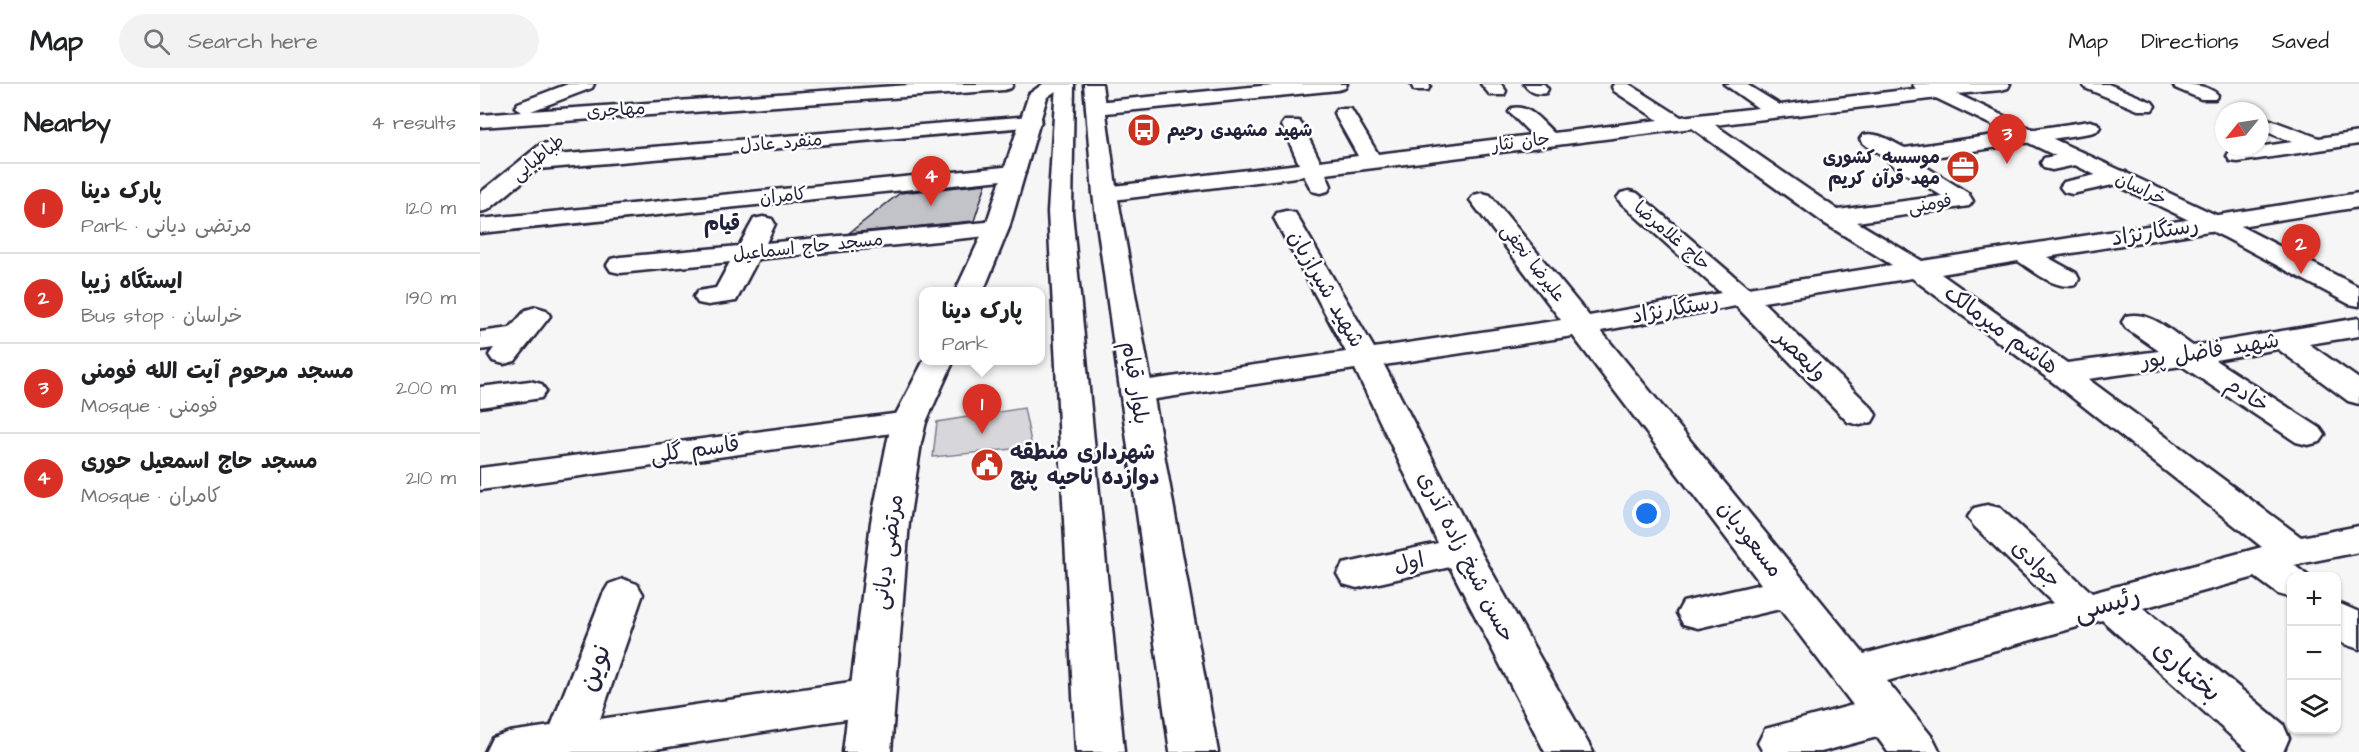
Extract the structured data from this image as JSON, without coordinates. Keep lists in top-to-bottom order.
{
  "streets": {
    "street": [
      "مهاجری",
      "جان نثار",
      "منفرد عادل",
      "طباطبایی",
      "خراسان",
      "کامران",
      "فومنی",
      "رستگارنژاد",
      "حاج غلامرضا",
      "مسجد حاج اسماعیل",
      "علیرضا نجفی",
      "شهید شیرازیان",
      "هاشم میرمالک",
      "شهید فاضل پور",
      "ولیعصر",
      "بلوار قیام",
      "خادم",
      "قاسم گلی",
      "مسعودیان",
      "مرتضی دیانی",
      "حسن شیخ زاده آذری",
      "اول",
      "جوادی",
      "رئیسی",
      "نوین",
      "بختیاری"
    ]
  },
  "crossings": [
    ["مهاجری", "طباطبایی"],
    ["جان نثار", "خراسان"],
    ["جان نثار", "هاشم میرمالک"],
    ["جان نثار", "بلوار قیام"],
    ["منفرد عادل", "طباطبایی"],
    ["خراسان", "رستگارنژاد"],
    ["فومنی", "هاشم میرمالک"],
    ["رستگارنژاد", "حاج غلامرضا"],
    ["رستگارنژاد", "علیرضا نجفی"],
    ["رستگارنژاد", "شهید شیرازیان"],
    ["رستگارنژاد", "هاشم میرمالک"],
    ["رستگارنژاد", "ولیعصر"],
    ["رستگارنژاد", "بلوار قیام"],
    ["رستگارنژاد", "مسعودیان"],
    ["رستگارنژاد", "حسن شیخ زاده آذری"],
    ["حاج غلامرضا", "ولیعصر"],
    ["علیرضا نجفی", "مسعودیان"],
    ["شهید شیرازیان", "حسن شیخ زاده آذری"],
    ["هاشم میرمالک", "شهید فاضل پور"],
    ["هاشم میرمالک", "رئیسی"],
    ["شهید فاضل پور", "خادم"],
    ["قاسم گلی", "مرتضی دیانی"],
    ["مسعودیان", "رئیسی"],
    ["حسن شیخ زاده آذری", "اول"],
    ["جوادی", "رئیسی"],
    ["جوادی", "بختیاری"],
    ["رئیسی", "بختیاری"]
  ],
  "districts": ["قیام"],
  "places": {
    "bus stop": ["شهید مشهدی رحیم"],
    "office": ["موسسه کشوری مهد قرآن کریم"],
    "public building": ["شهرداری منطقه دوازده ناحیه پنج"]
  },
  "north": "bottom left",
  "page": {
    "header": "Map",
    "search": "Search here",
    "nav": ["Map", "Directions", "Saved"],
    "heading": ["Nearby", "4 results"],
    "pins": [
      "3",
      "4",
      "2",
      "1"
    ],
    "list": [
      {
        "mark": "1",
        "name": "پارک دینا",
        "note": "Park · مرتضی دیانی",
        "value": "120 m"
      },
      {
        "mark": "2",
        "name": "ایستگاه زیبا",
        "note": "Bus stop · خراسان",
        "value": "190 m"
      },
      {
        "mark": "3",
        "name": "مسجد مرحوم آیت الله فومنی",
        "note": "Mosque · فومنی",
        "value": "200 m"
      },
      {
        "mark": "4",
        "name": "مسجد حاج اسمعیل حوری",
        "note": "Mosque · کامران",
        "value": "210 m"
      }
    ],
    "popup": ["پارک دینا", "Park"],
    "map_buttons": ["+", "−"]
  }
}
